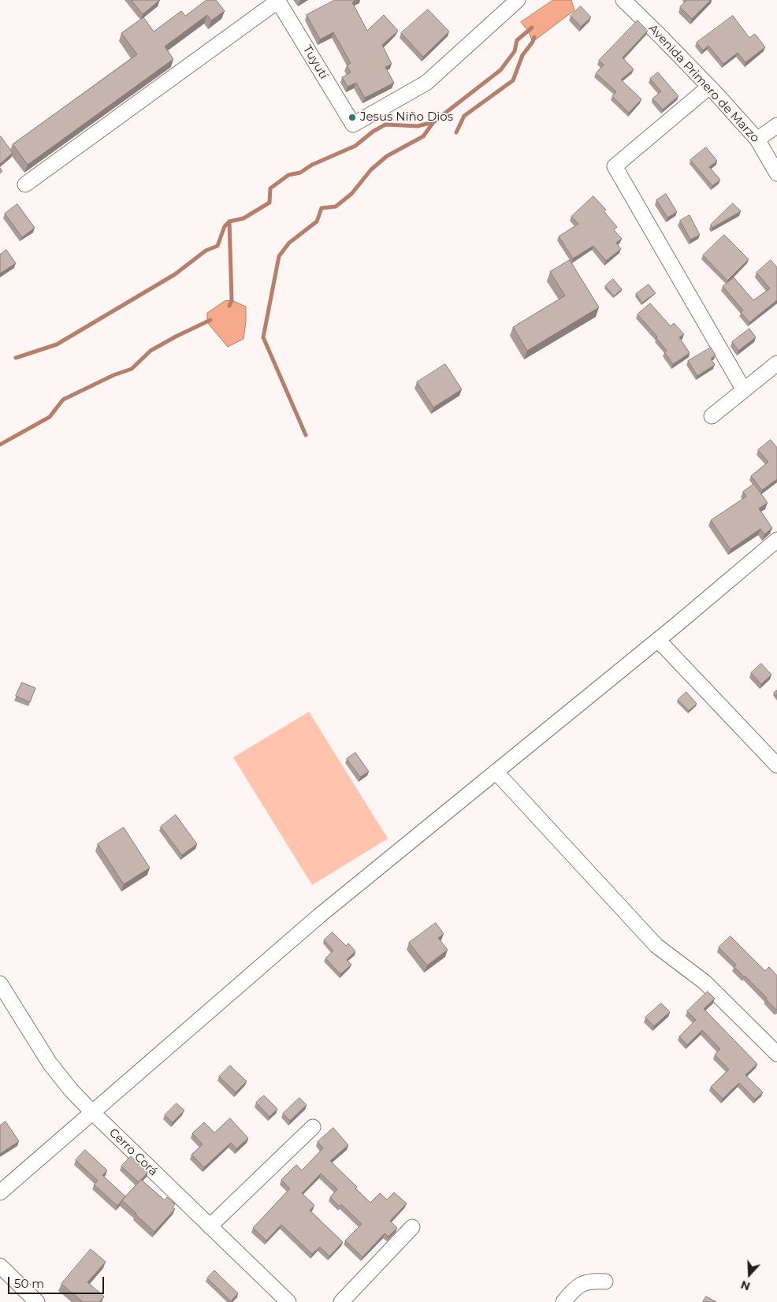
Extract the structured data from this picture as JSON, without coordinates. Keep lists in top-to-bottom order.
{
  "streets": {
    "street": ["Tuyutí", "Avenida Primero de Marzo", "Cerro Corá"]
  },
  "places": ["Jesus Niño Dios"],
  "scale_bar": "50 m",
  "north": "bottom"
}
